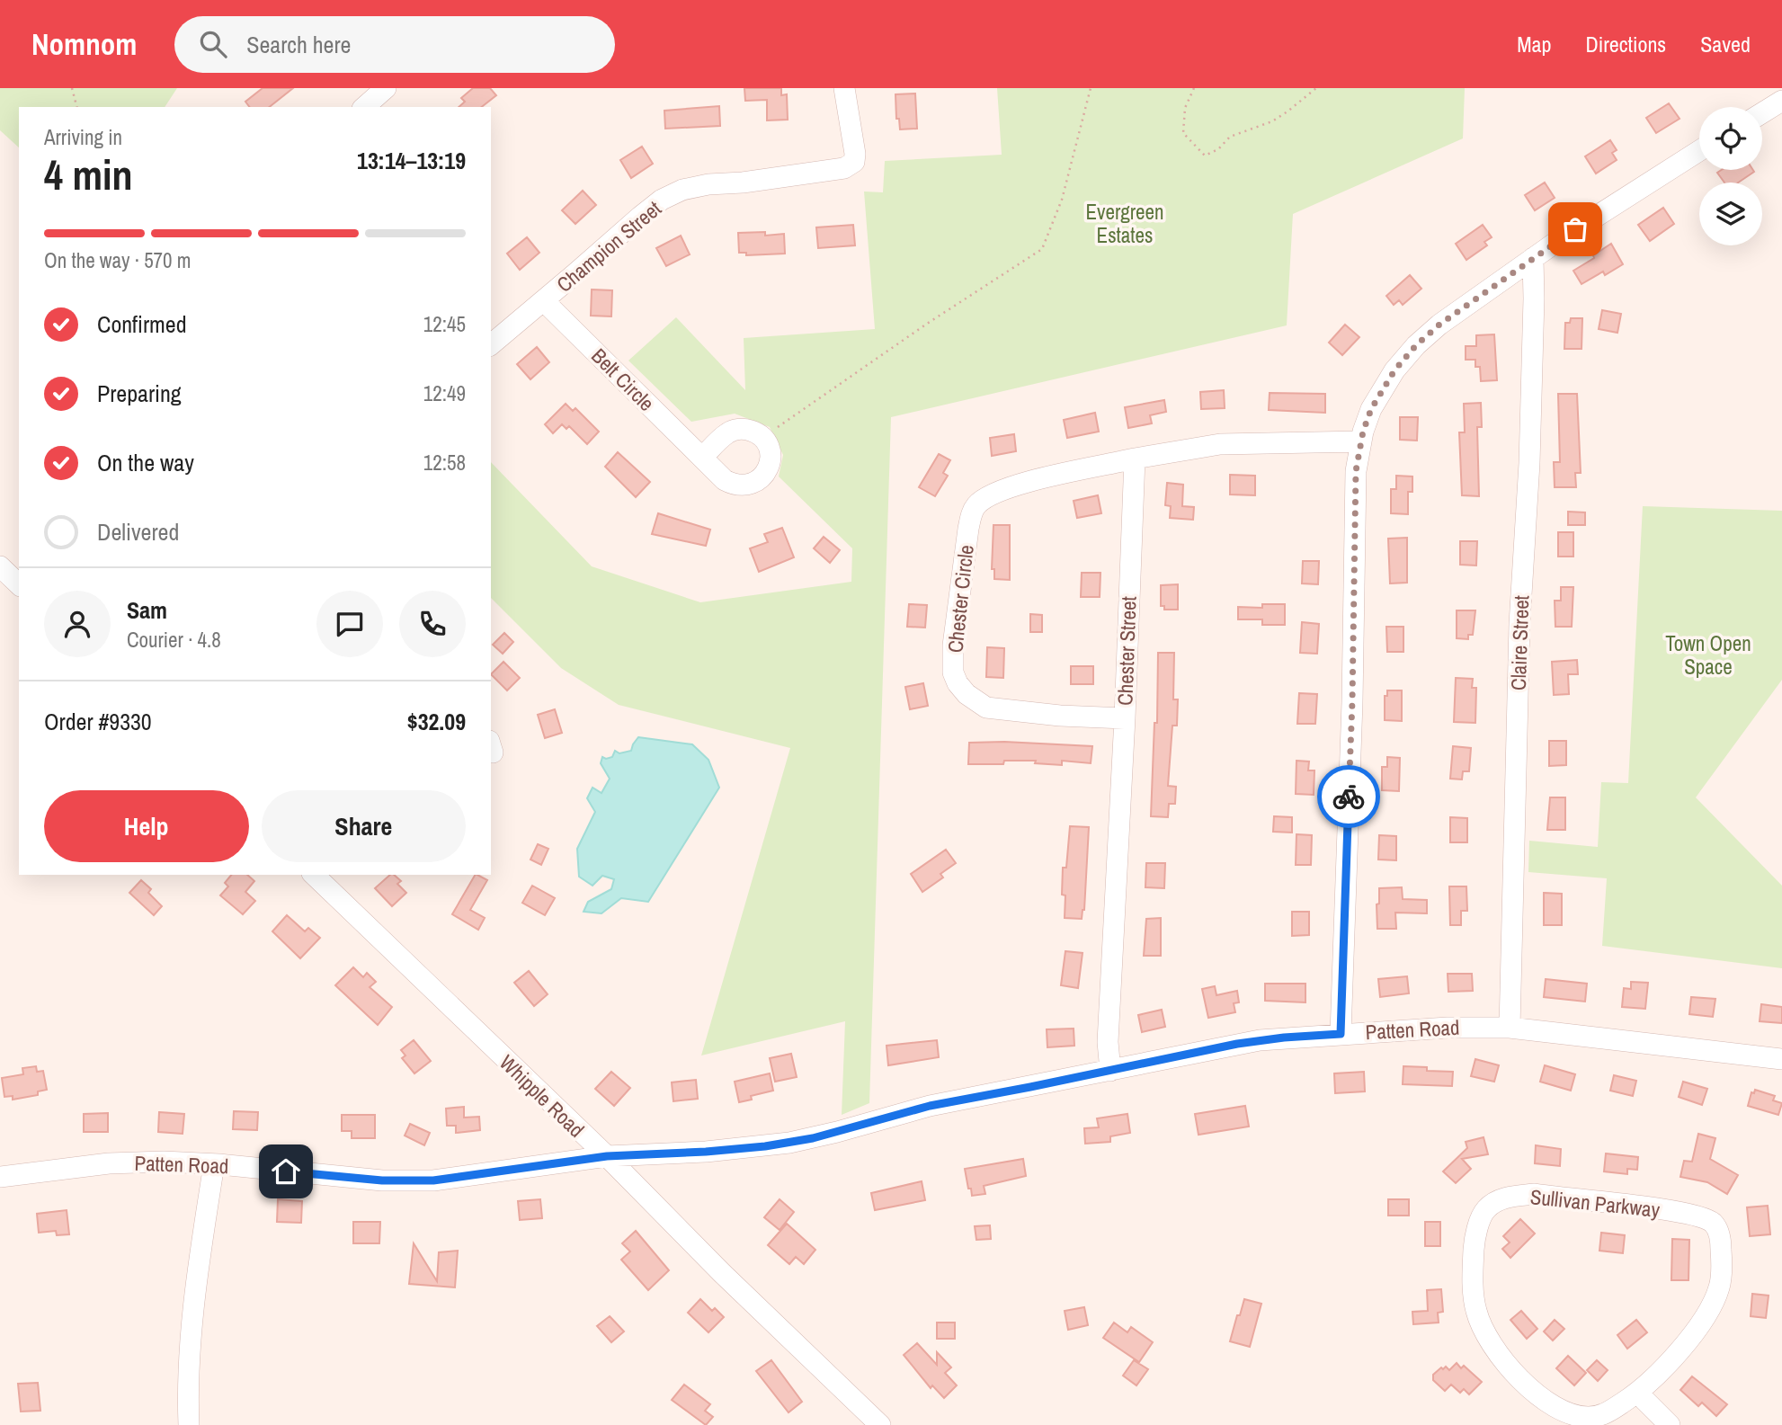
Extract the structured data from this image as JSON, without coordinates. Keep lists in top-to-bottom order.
{
  "streets": {
    "street": [
      "Champion Street",
      "Belt Circle",
      "Chester Circle",
      "Claire Street",
      "Chester Street",
      "Patten Road",
      "Whipple Road",
      "Sullivan Parkway"
    ]
  },
  "crossings": [
    ["Champion Street", "Belt Circle"],
    ["Chester Circle", "Chester Street"],
    ["Claire Street", "Patten Road"],
    ["Chester Street", "Patten Road"],
    ["Patten Road", "Whipple Road"]
  ],
  "parks": ["Evergreen Estates", "Town Open Space"],
  "page": {
    "header": "Nomnom",
    "search": "Search here",
    "nav": ["Map", "Directions", "Saved"],
    "heading": ["4 min", "Arriving in", "13:14–13:19"],
    "panel": [
      "Sam",
      "Courier · 4.8",
      "Order #9330",
      "$32.09"
    ],
    "bar": "On the way · 570 m",
    "list": [
      ["Confirmed", "12:45"],
      ["Preparing", "12:49"],
      ["On the way", "12:58"],
      "Delivered"
    ],
    "buttons": ["Help", "Share"]
  }
}
